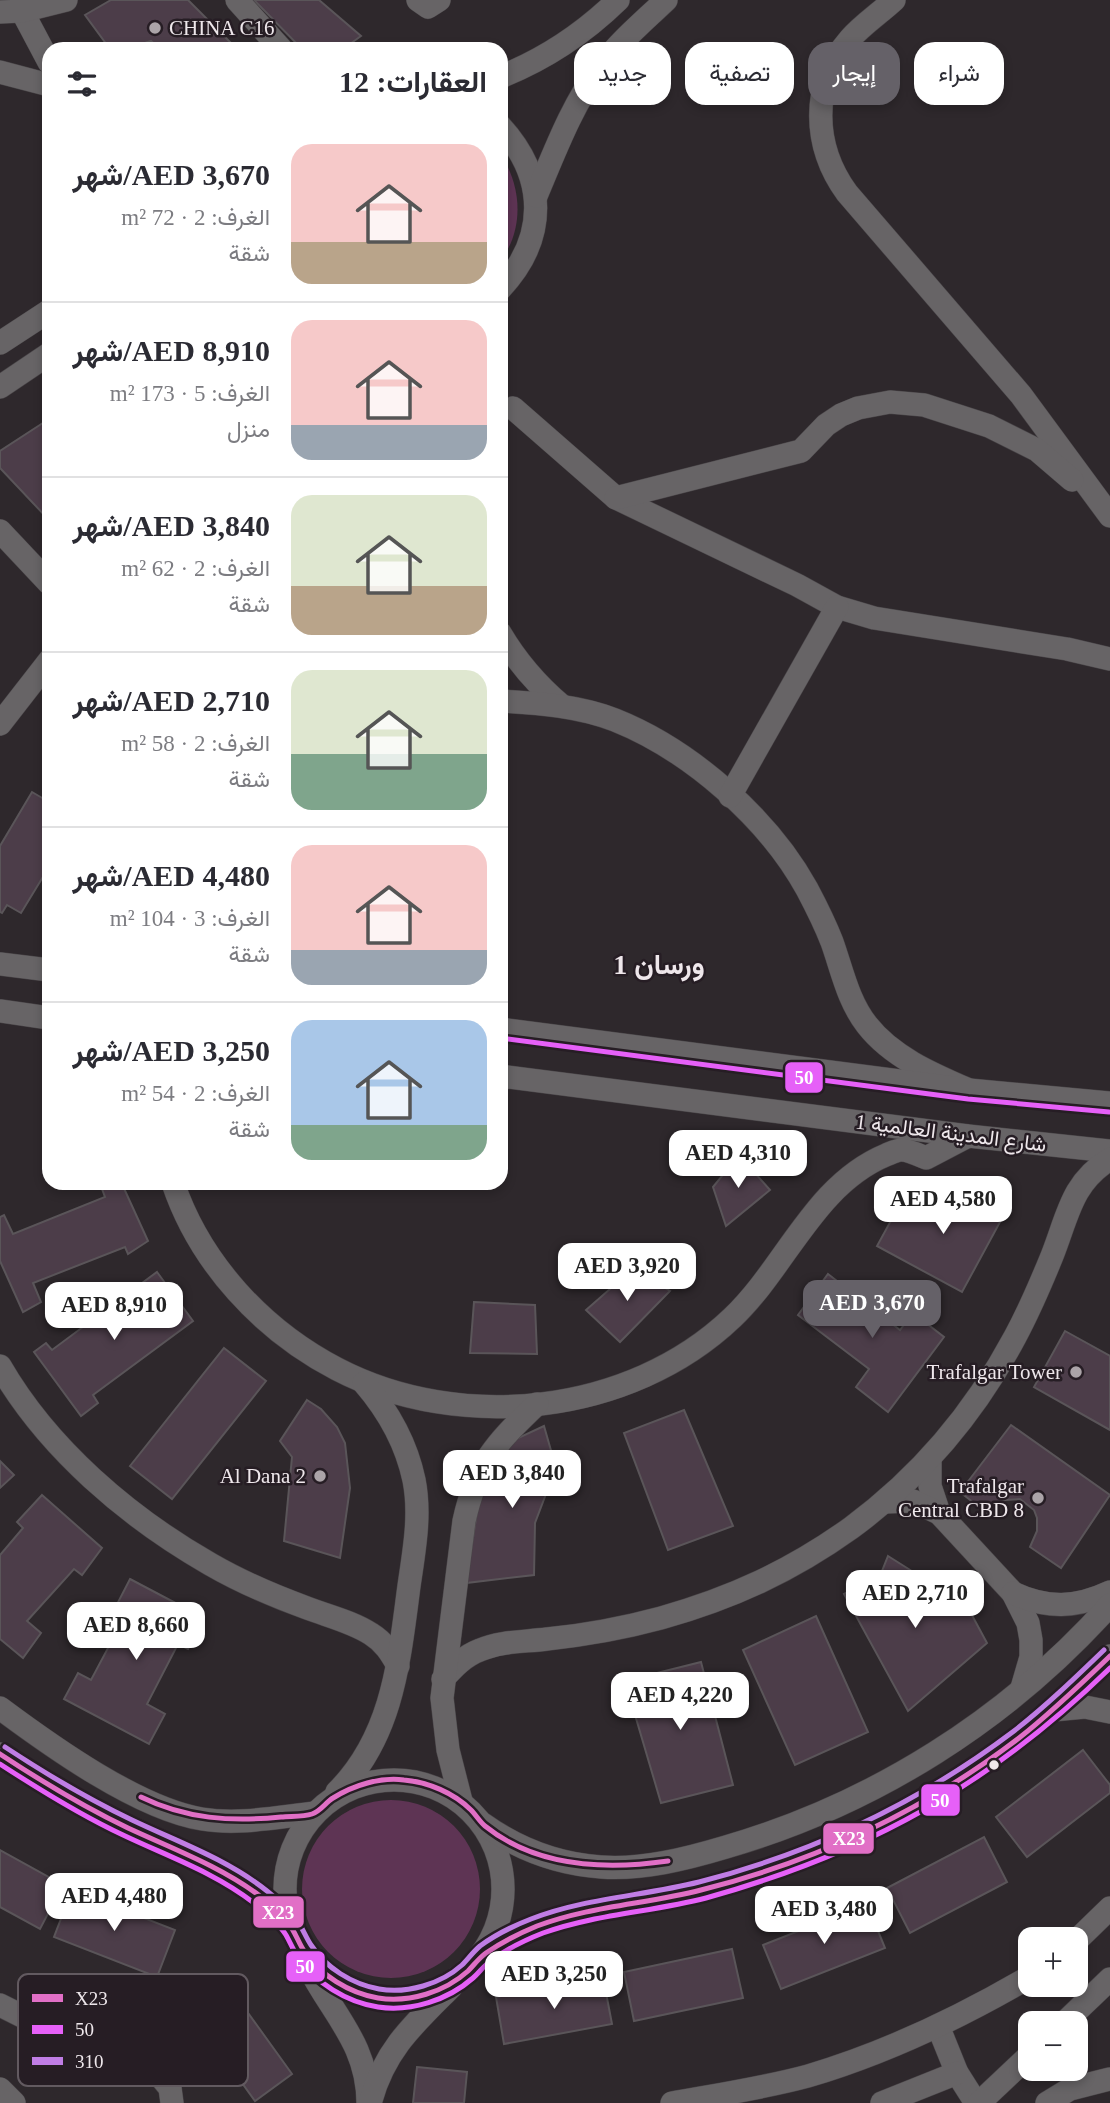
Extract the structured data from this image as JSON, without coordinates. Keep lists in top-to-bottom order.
{
  "streets": {
    "street": ["شارع المدينة العالمية 1"]
  },
  "districts": ["ورسان 1"],
  "places": [
    "CHINA C16",
    "Trafalgar Tower",
    "Al Dana 2",
    "Trafalgar Central CBD 8"
  ],
  "lines": ["transit line 50", "transit line 310", "transit line X23"],
  "legend": ["X23", "50", "310"],
  "page": {
    "chip": [
      "شراء",
      "إيجار",
      "تصفية",
      "جديد"
    ],
    "heading": "العقارات: 12",
    "list": [
      {
        "name": "AED 3,670/شهر",
        "note": "الغرف: 2 · 72 m² · شقة"
      },
      {
        "name": "AED 8,910/شهر",
        "note": "الغرف: 5 · 173 m² · منزل"
      },
      {
        "name": "AED 3,840/شهر",
        "note": "الغرف: 2 · 62 m² · شقة"
      },
      {
        "name": "AED 2,710/شهر",
        "note": "الغرف: 2 · 58 m² · شقة"
      },
      {
        "name": "AED 4,480/شهر",
        "note": "الغرف: 3 · 104 m² · شقة"
      },
      {
        "name": "AED 3,250/شهر",
        "note": "الغرف: 2 · 54 m² · شقة"
      }
    ],
    "price": [
      "AED 4,310",
      "AED 4,580",
      "AED 3,920",
      "AED 3,670",
      "AED 8,910",
      "AED 3,840",
      "AED 2,710",
      "AED 8,660",
      "AED 4,220",
      "AED 4,480",
      "AED 3,480",
      "AED 3,250"
    ],
    "map_buttons": ["+", "−"]
  }
}
